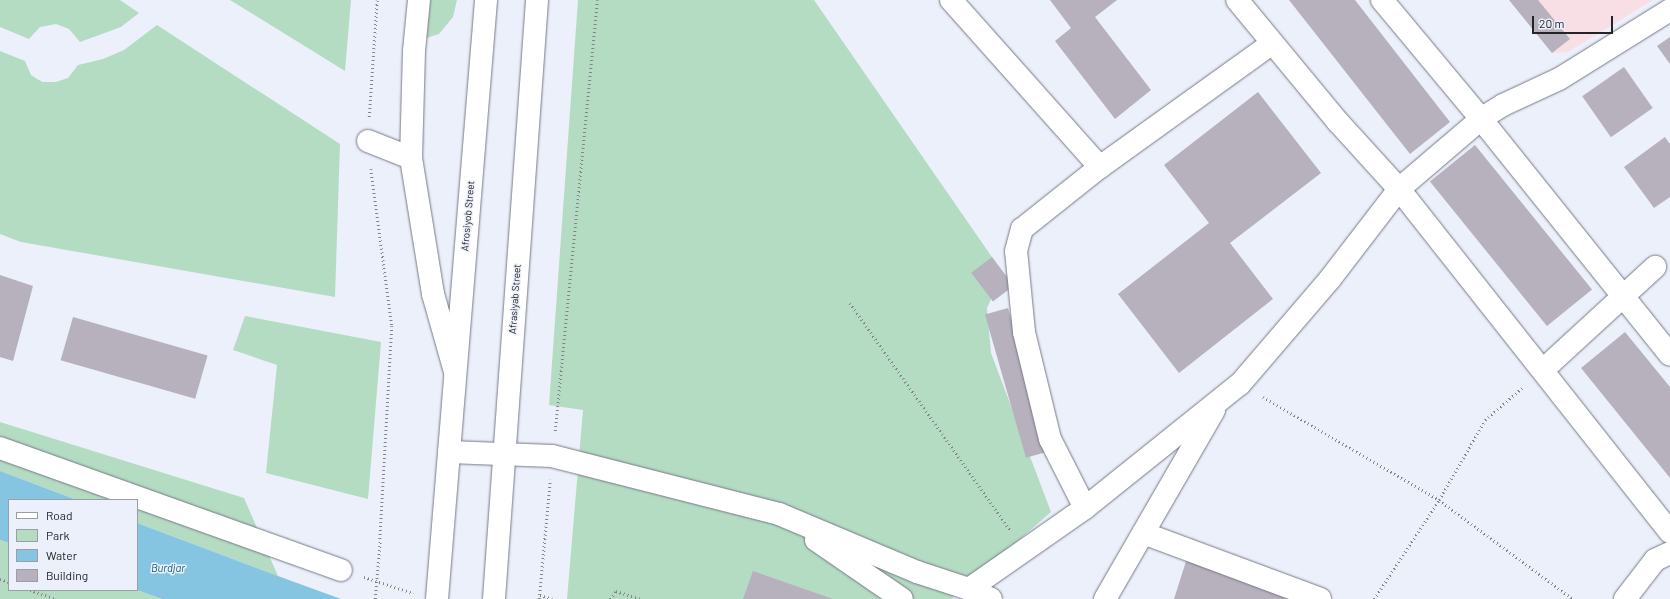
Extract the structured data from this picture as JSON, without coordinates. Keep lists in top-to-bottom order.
{
  "streets": {
    "main road": ["Afrasiyab Street"]
  },
  "water": ["Burdjar"],
  "legend": [
    "Road",
    "Park",
    "Water",
    "Building"
  ],
  "scale_bar": "20 m"
}
